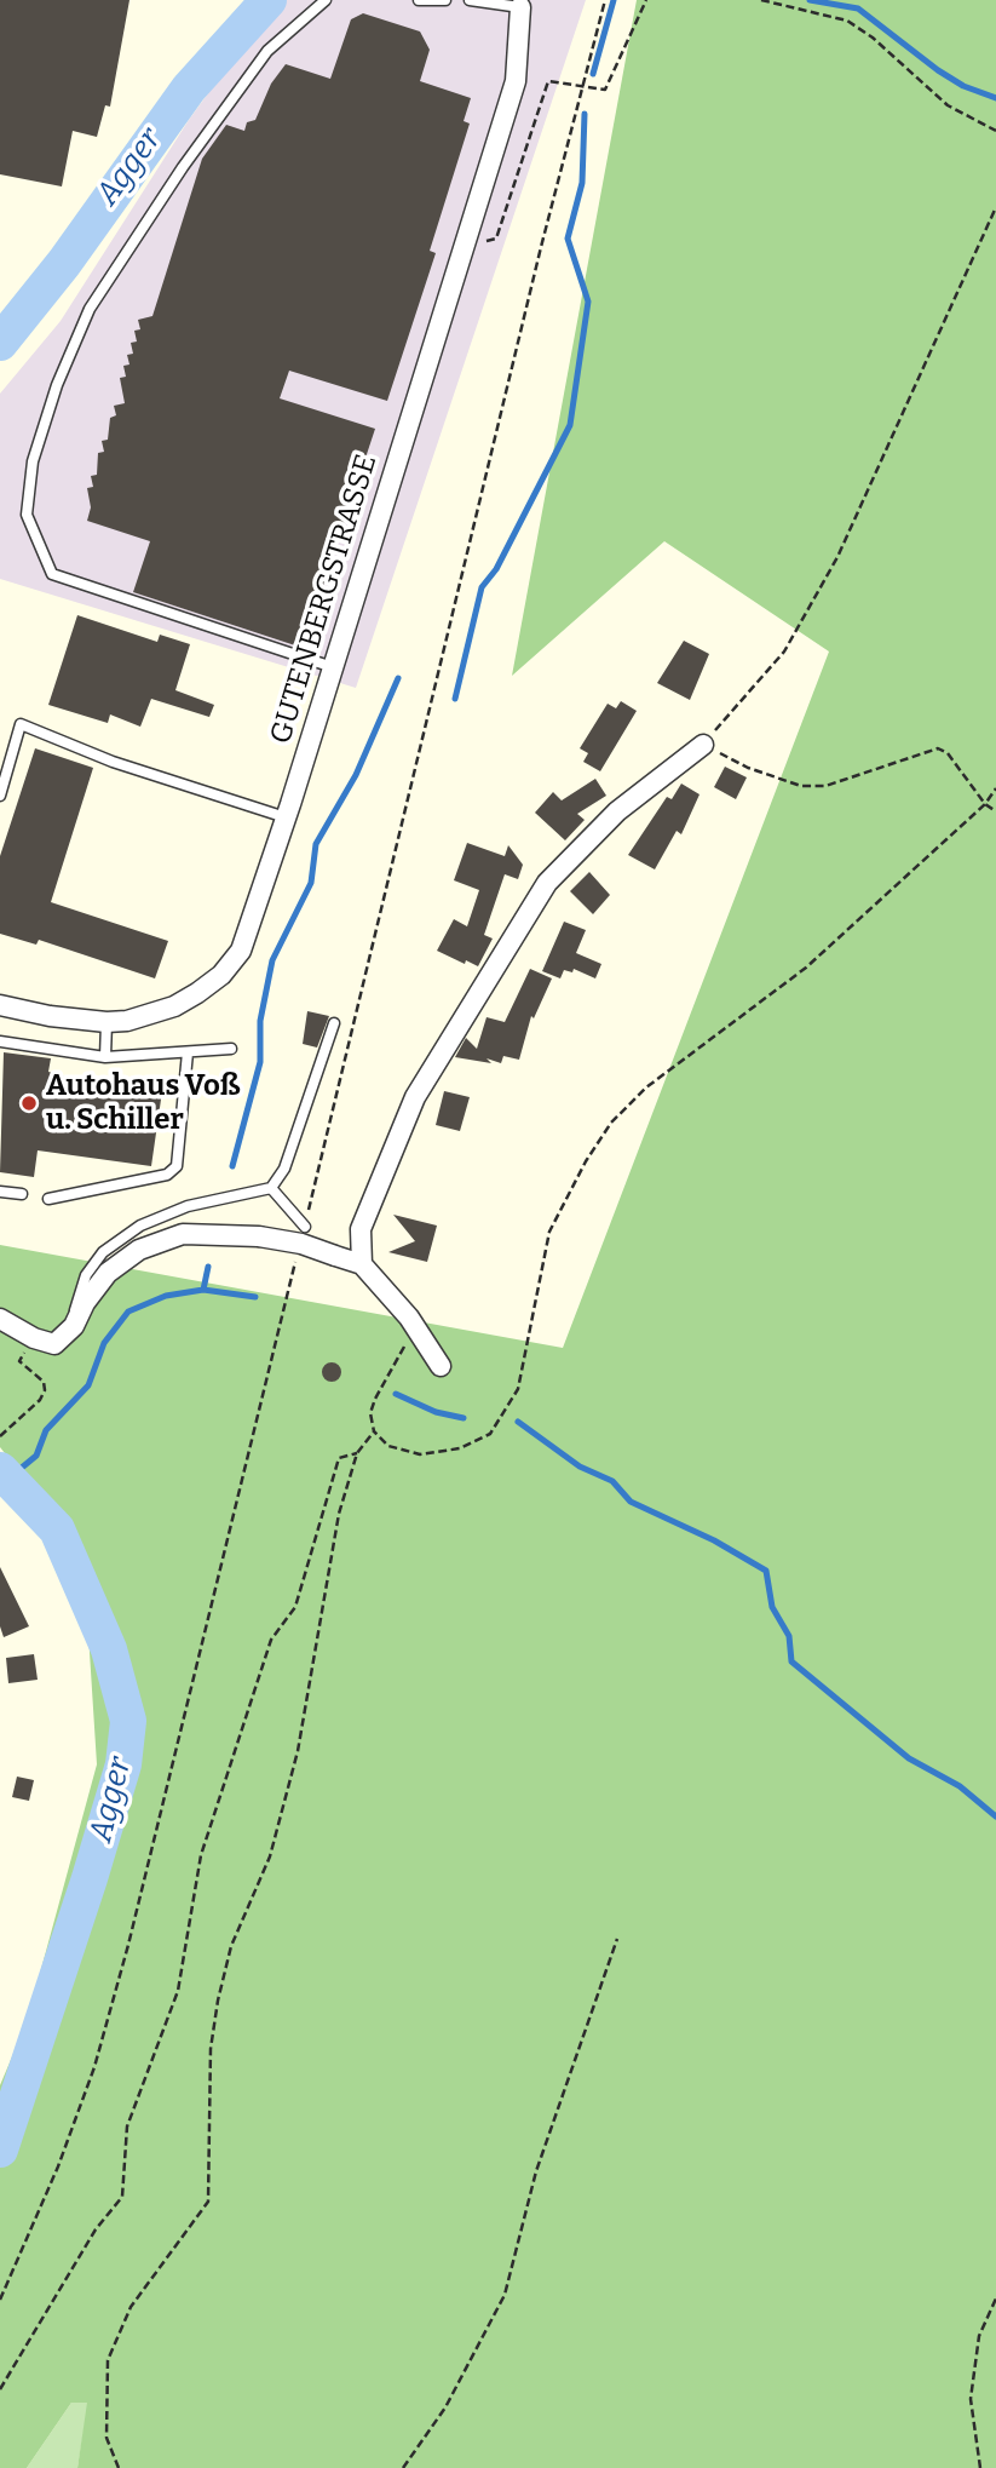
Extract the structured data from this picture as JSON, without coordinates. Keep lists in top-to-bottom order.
{
  "streets": {
    "street": ["GUTENBERGSTRASSE"]
  },
  "water": ["Agger"],
  "places": ["Autohaus Voß u. Schiller"]
}
